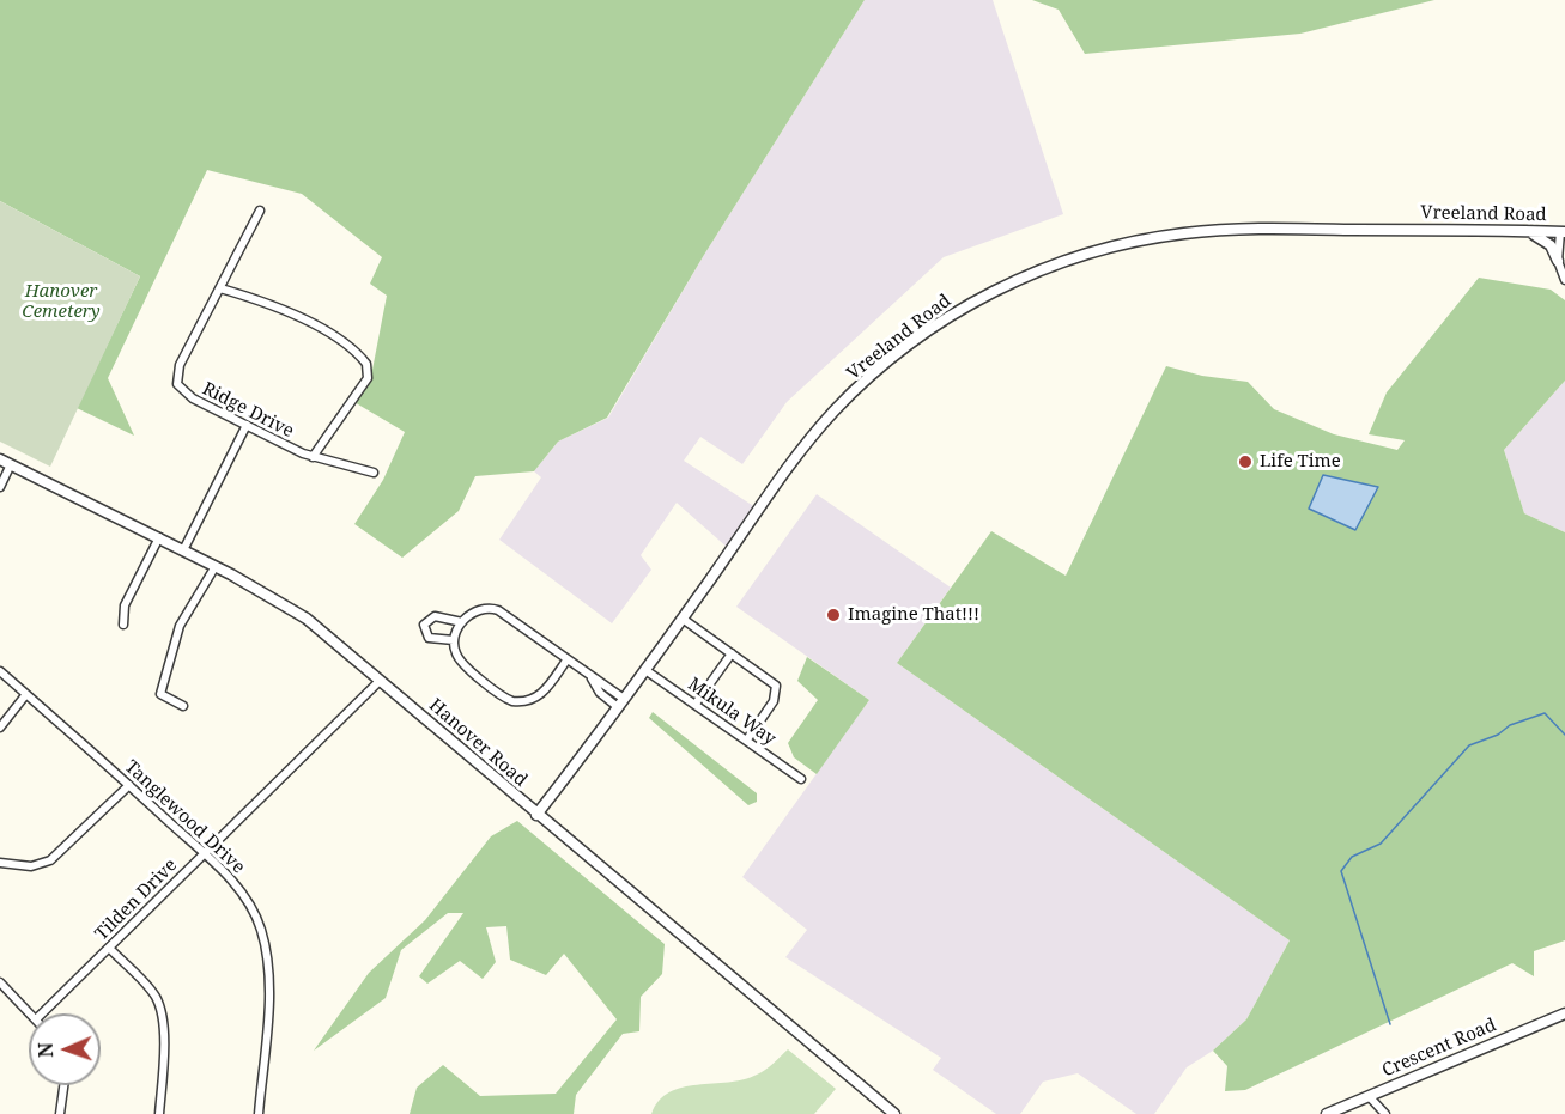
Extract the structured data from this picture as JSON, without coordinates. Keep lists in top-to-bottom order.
{
  "streets": {
    "street": [
      "Vreeland Road",
      "Ridge Drive",
      "Mikula Way",
      "Hanover Road",
      "Tanglewood Drive",
      "Tilden Drive",
      "Crescent Road"
    ]
  },
  "crossings": [
    ["Vreeland Road", "Mikula Way"],
    ["Vreeland Road", "Hanover Road"],
    ["Hanover Road", "Tilden Drive"],
    ["Tanglewood Drive", "Tilden Drive"]
  ],
  "parks": ["Hanover Cemetery"],
  "places": ["Life Time", "Imagine That!!!"],
  "north": "left"
}
